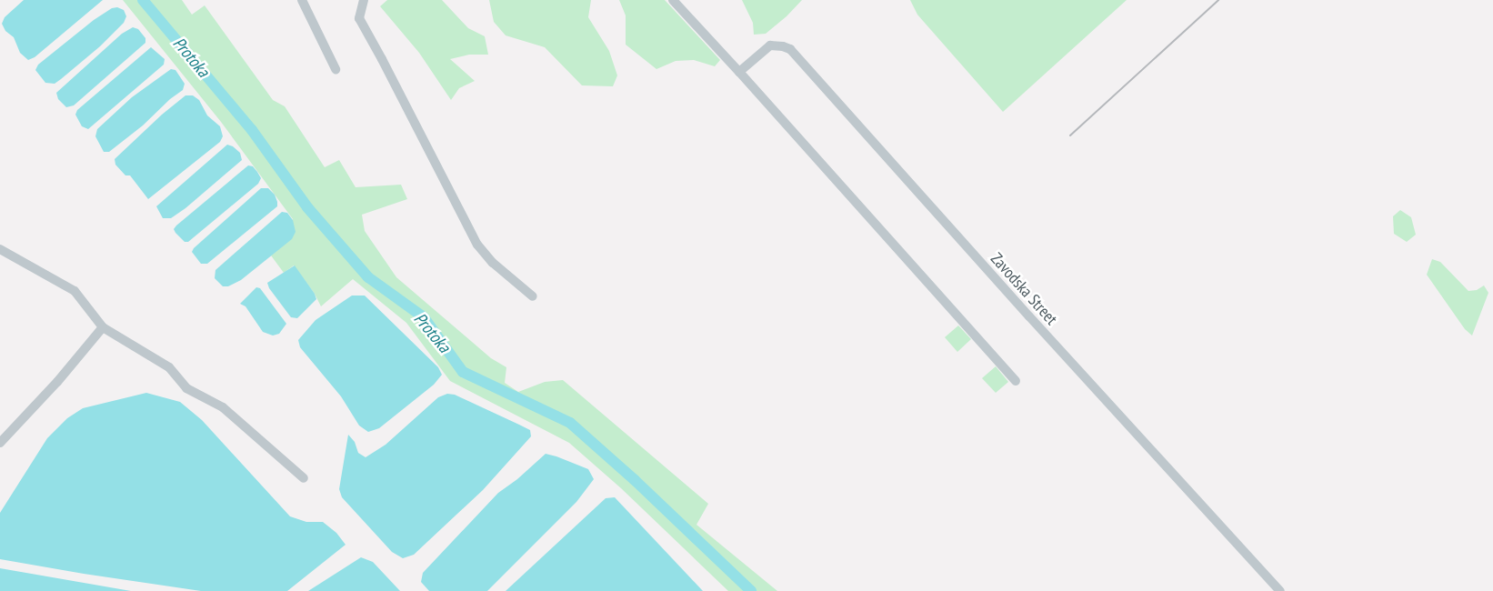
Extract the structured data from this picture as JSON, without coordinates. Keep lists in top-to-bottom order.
{
  "streets": {
    "street": ["Zavodska Street"]
  },
  "water": ["Protoka"]
}
